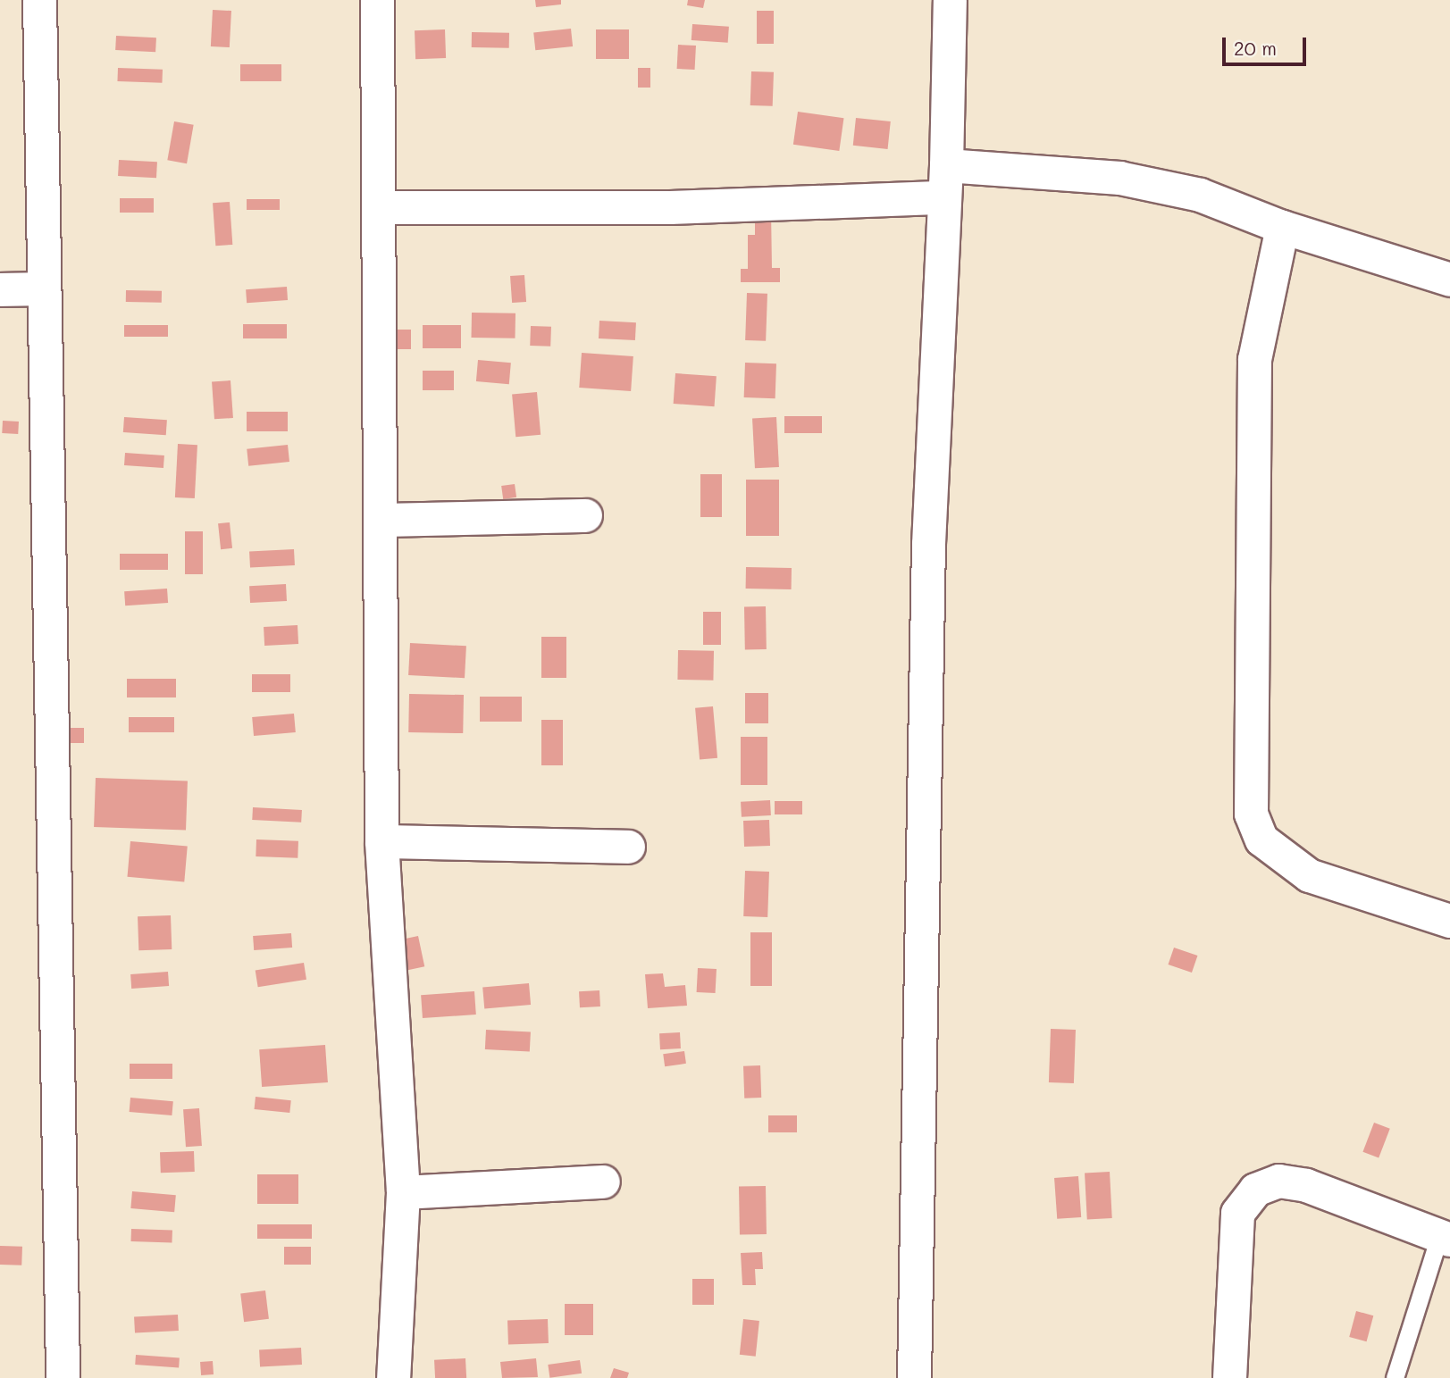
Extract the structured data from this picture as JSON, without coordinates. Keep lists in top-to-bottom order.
{
  "scale_bar": "20 m"
}
